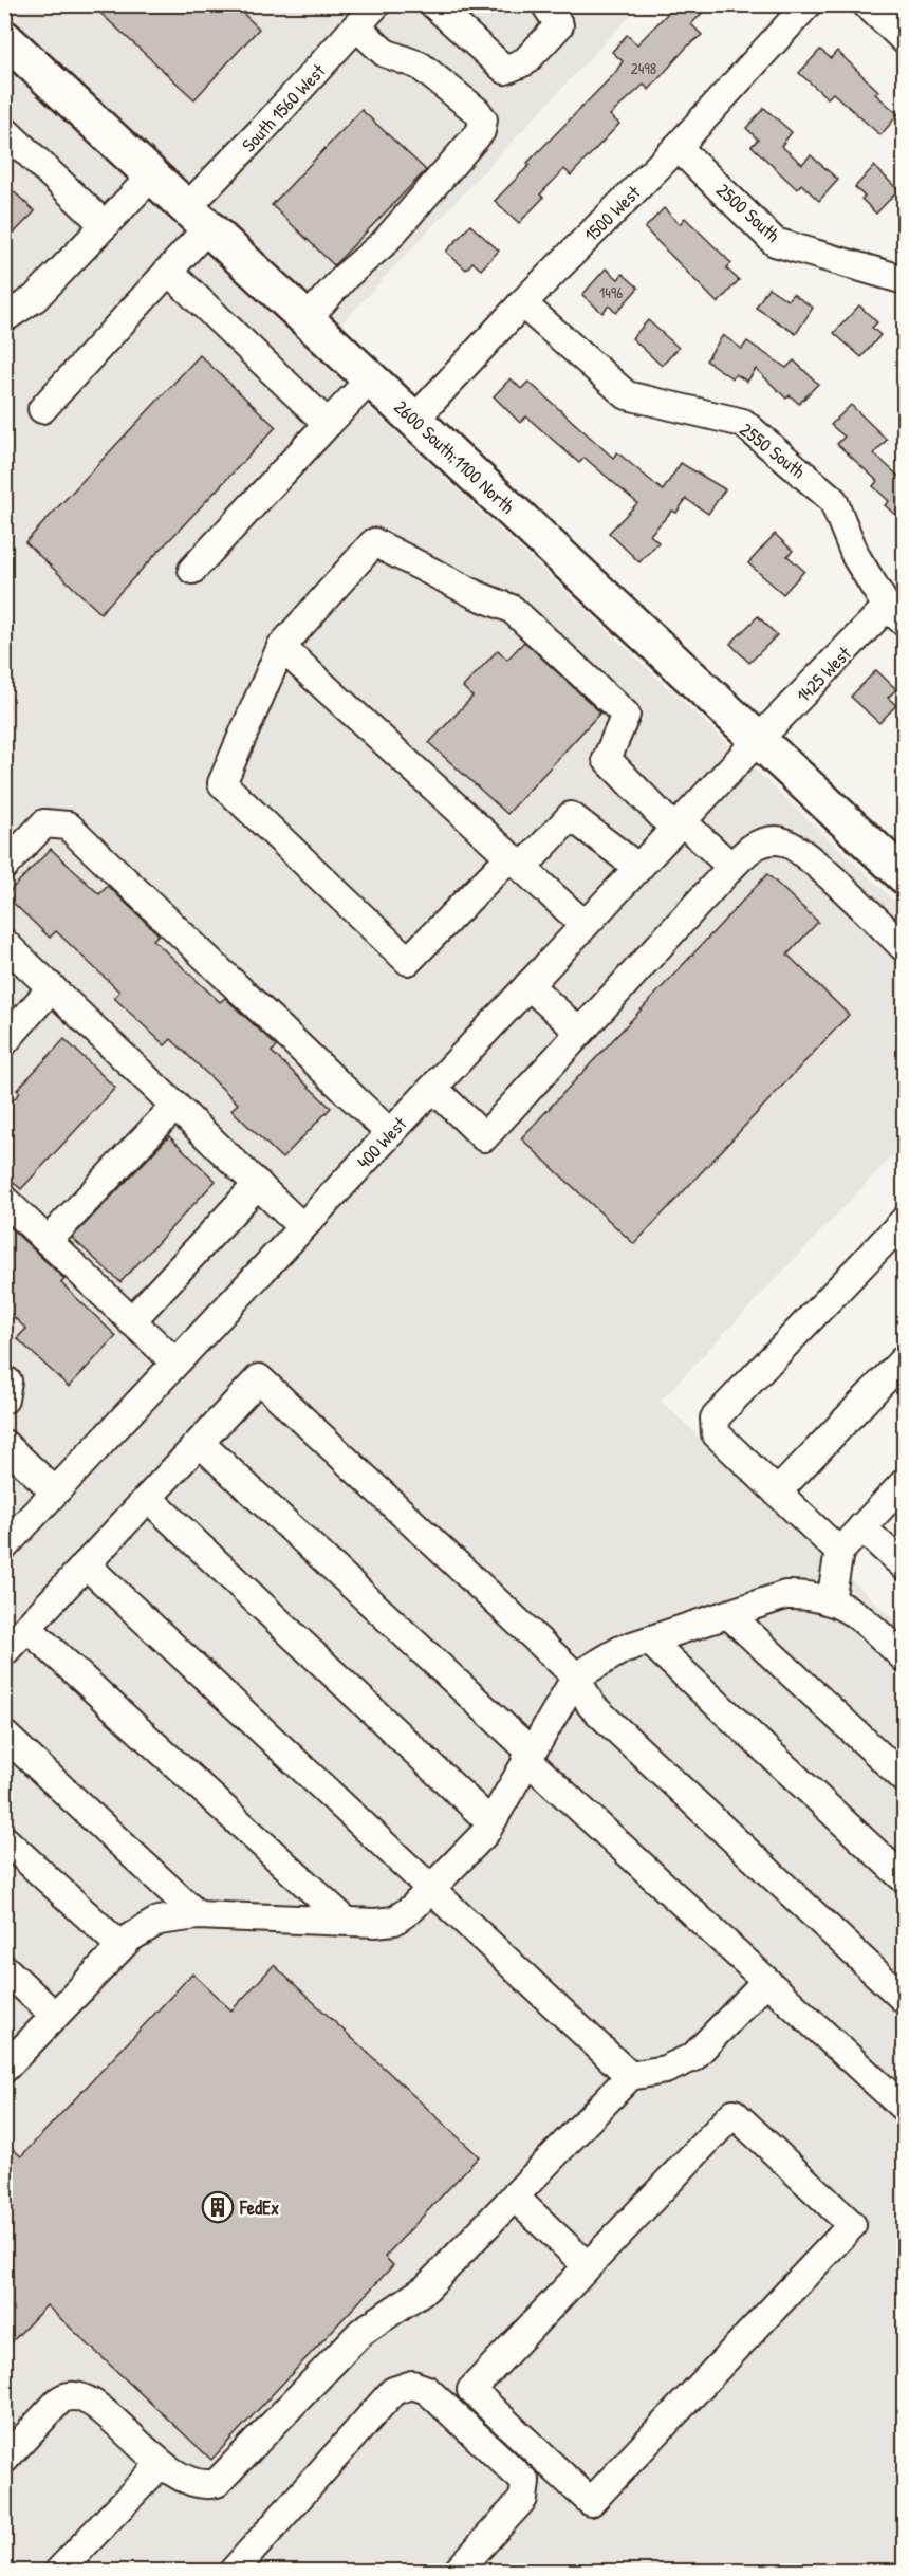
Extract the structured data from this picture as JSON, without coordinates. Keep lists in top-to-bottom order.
{
  "streets": {
    "main road": ["2600 South;1100 North"],
    "street": [
      "South 1560 West",
      "2500 South",
      "1500 West",
      "2550 South",
      "1425 West",
      "400 West"
    ]
  },
  "crossings": [
    ["South 1560 West", "2600 South;1100 North"],
    ["2500 South", "1500 West"],
    ["1500 West", "2550 South"],
    ["1500 West", "2600 South;1100 North"],
    ["2550 South", "1425 West"],
    ["2600 South;1100 North", "1425 West"],
    ["2600 South;1100 North", "400 West"],
    ["1425 West", "400 West"]
  ],
  "places": {
    "building": ["FedEx"]
  },
  "house_numbers": ["2498", "1496"]
}
